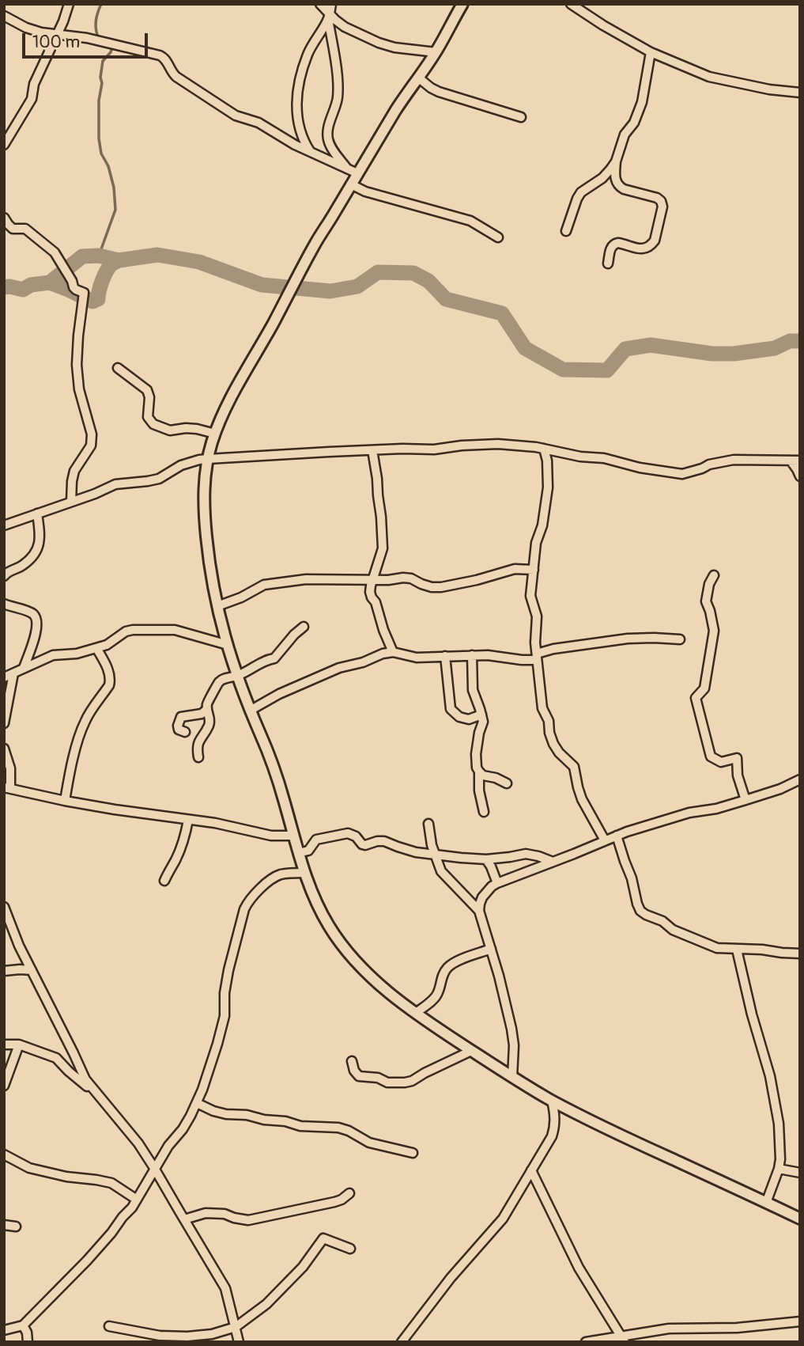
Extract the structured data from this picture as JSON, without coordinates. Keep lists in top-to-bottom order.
{
  "scale_bar": "100 m"
}
